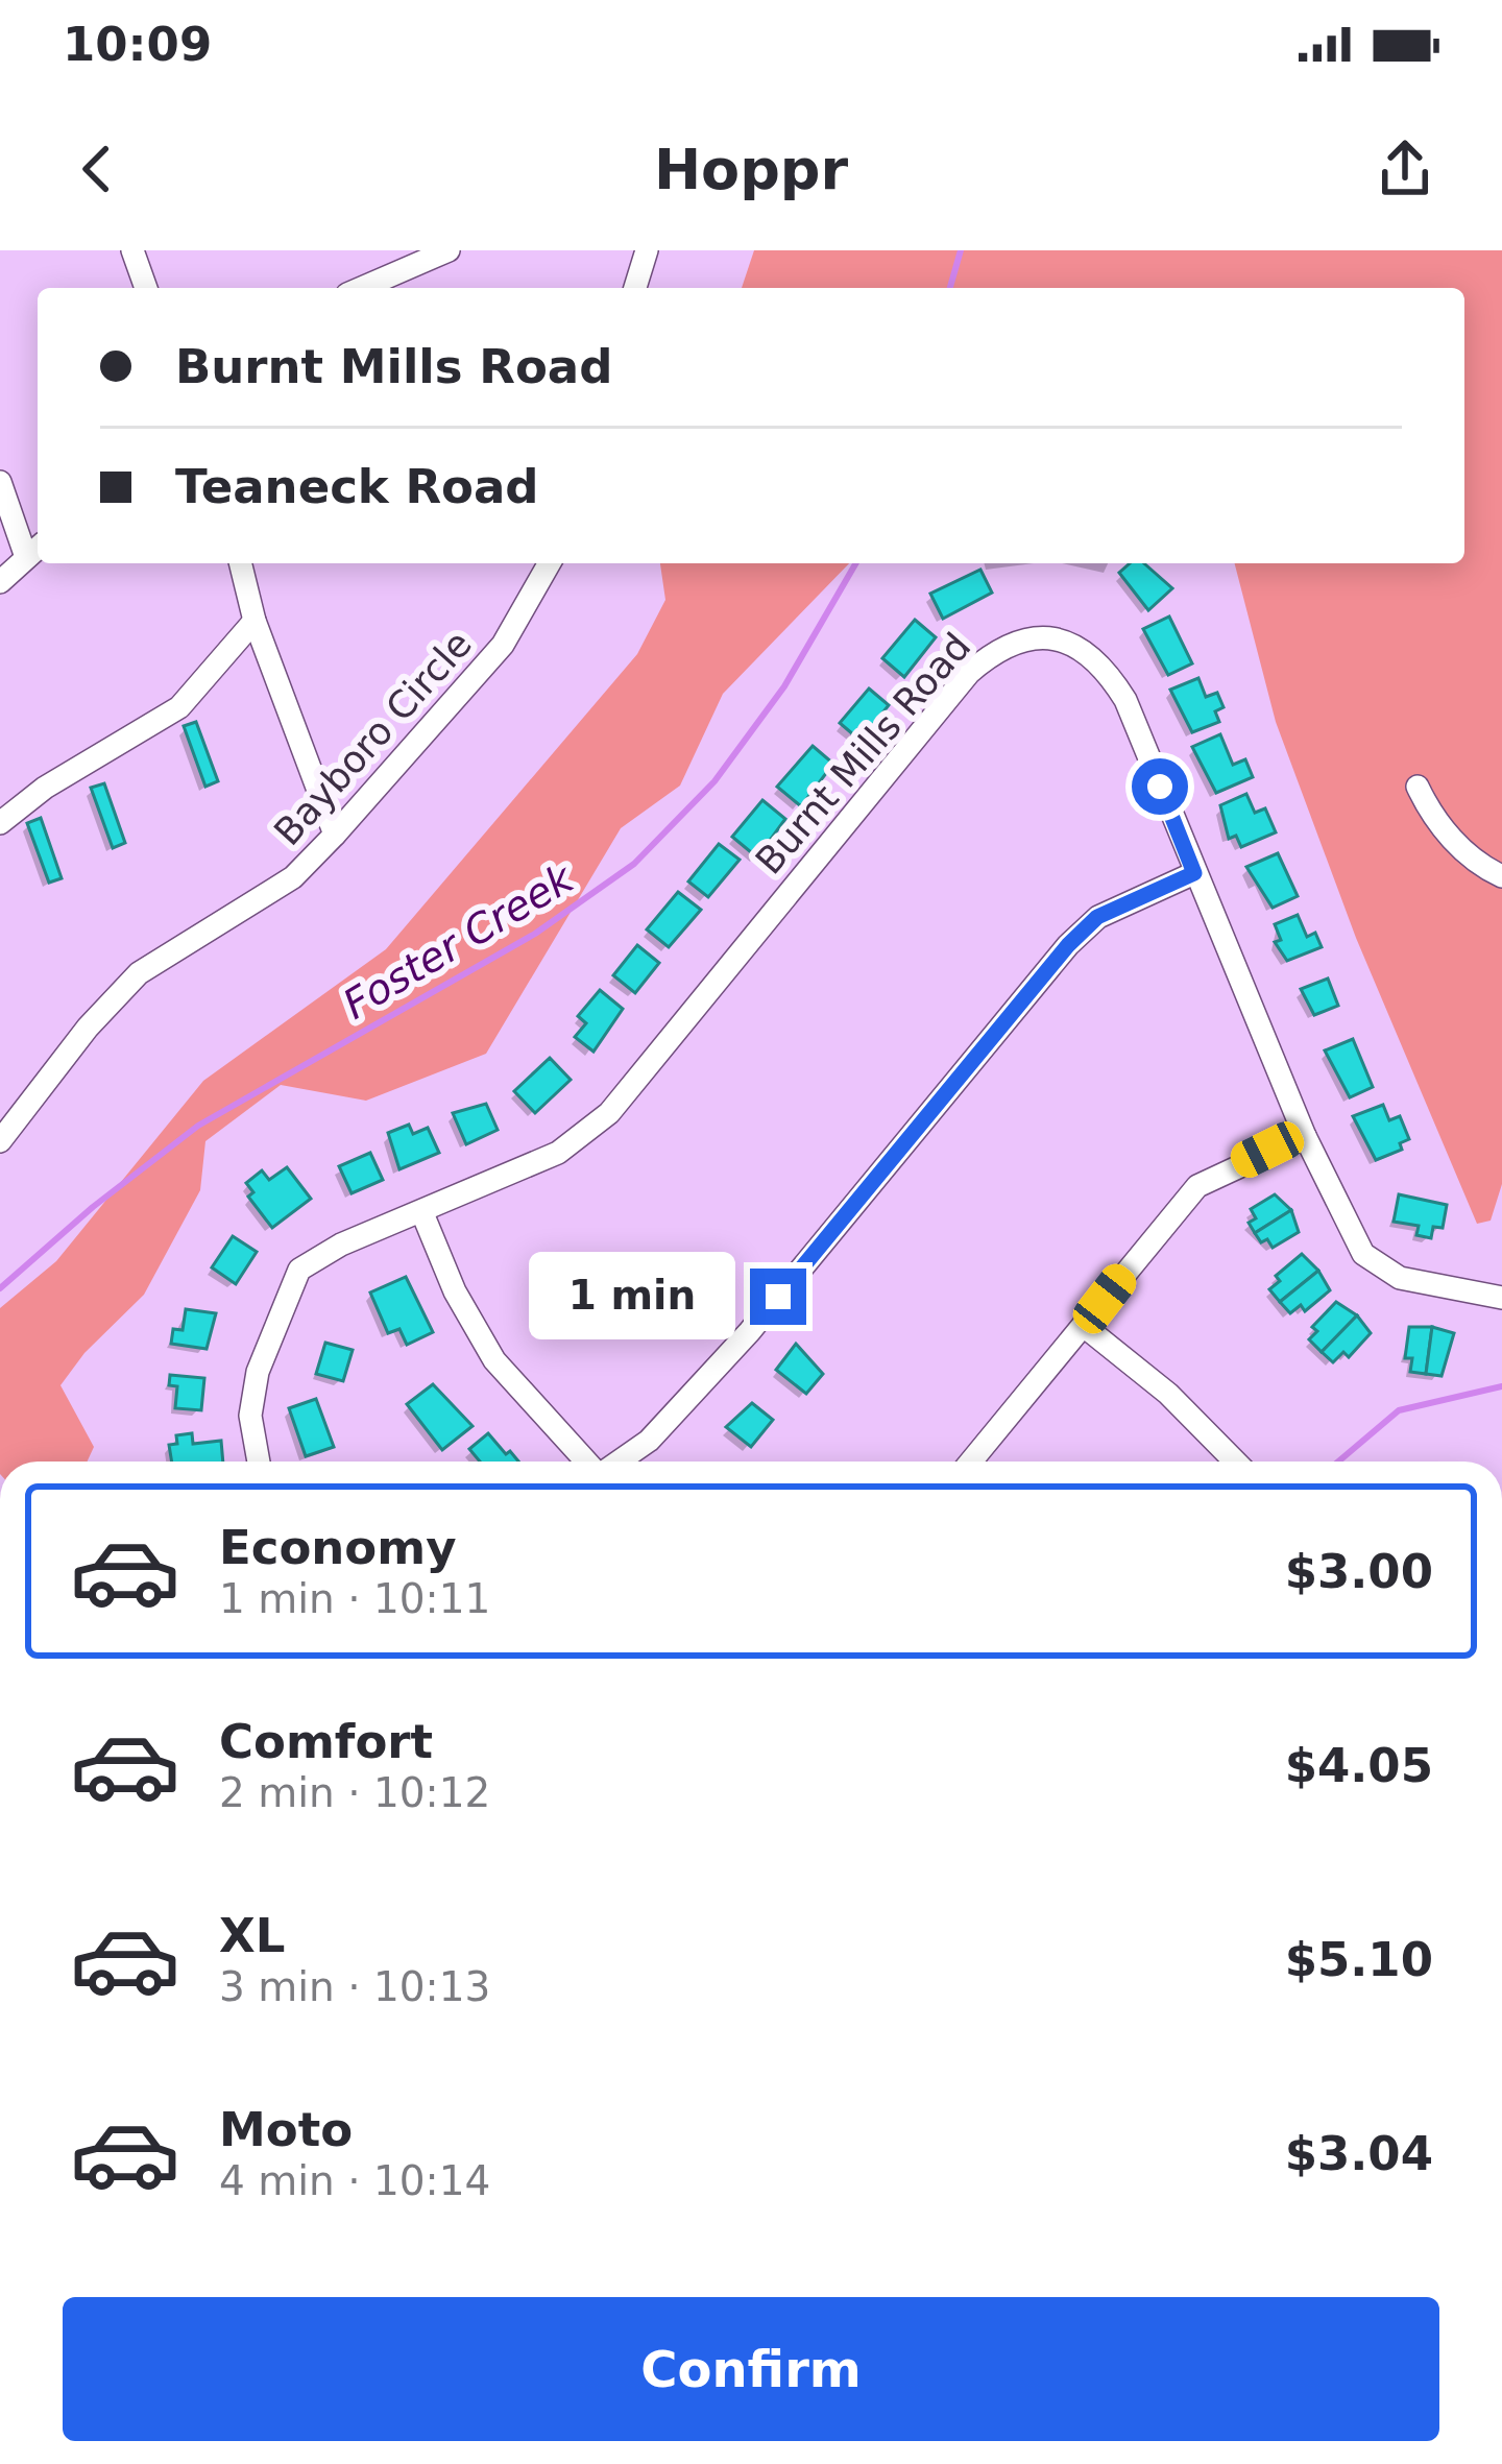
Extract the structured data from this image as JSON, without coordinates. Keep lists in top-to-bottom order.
{
  "streets": {
    "street": ["Bayboro Circle", "Burnt Mills Road"]
  },
  "water": ["Foster Creek"],
  "page": {
    "status": "10:09",
    "header": "Hoppr",
    "banner": ["Burnt Mills Road", "Teaneck Road"],
    "bubble": "1 min",
    "list": [
      {
        "name": "Economy",
        "note": "1 min · 10:11",
        "value": "$3.00"
      },
      {
        "name": "Comfort",
        "note": "2 min · 10:12",
        "value": "$4.05"
      },
      {
        "name": "XL",
        "note": "3 min · 10:13",
        "value": "$5.10"
      },
      {
        "name": "Moto",
        "note": "4 min · 10:14",
        "value": "$3.04"
      }
    ],
    "buttons": "Confirm"
  }
}
